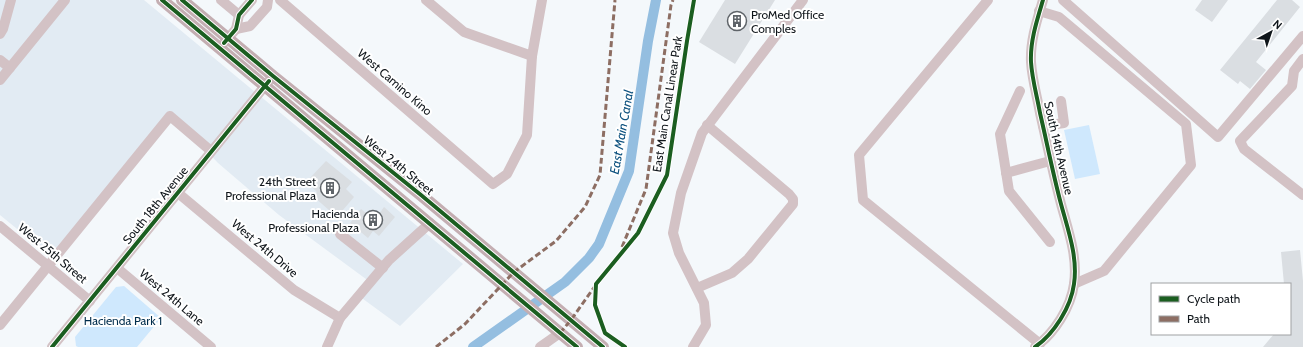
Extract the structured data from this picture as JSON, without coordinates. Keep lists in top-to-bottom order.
{
  "streets": {
    "main road": ["West 24th Street"],
    "street": [
      "West Camino Kino",
      "South 14th Avenue",
      "South 18th Avenue",
      "West 24th Drive",
      "West 25th Street",
      "West 24th Lane"
    ],
    "cycle path": ["East Main Canal Linear Park"]
  },
  "crossings": [
    ["West 24th Street", "South 18th Avenue"],
    ["South 18th Avenue", "West 24th Drive"],
    ["South 18th Avenue", "West 25th Street"],
    ["South 18th Avenue", "West 24th Lane"]
  ],
  "water": ["East Main Canal"],
  "parks": ["Hacienda Park 1"],
  "places": {
    "building": ["ProMed Office Comples", "24th Street Professional Plaza", "Hacienda Professional Plaza"]
  },
  "legend": ["Cycle path", "Path"],
  "north": "top right"
}
